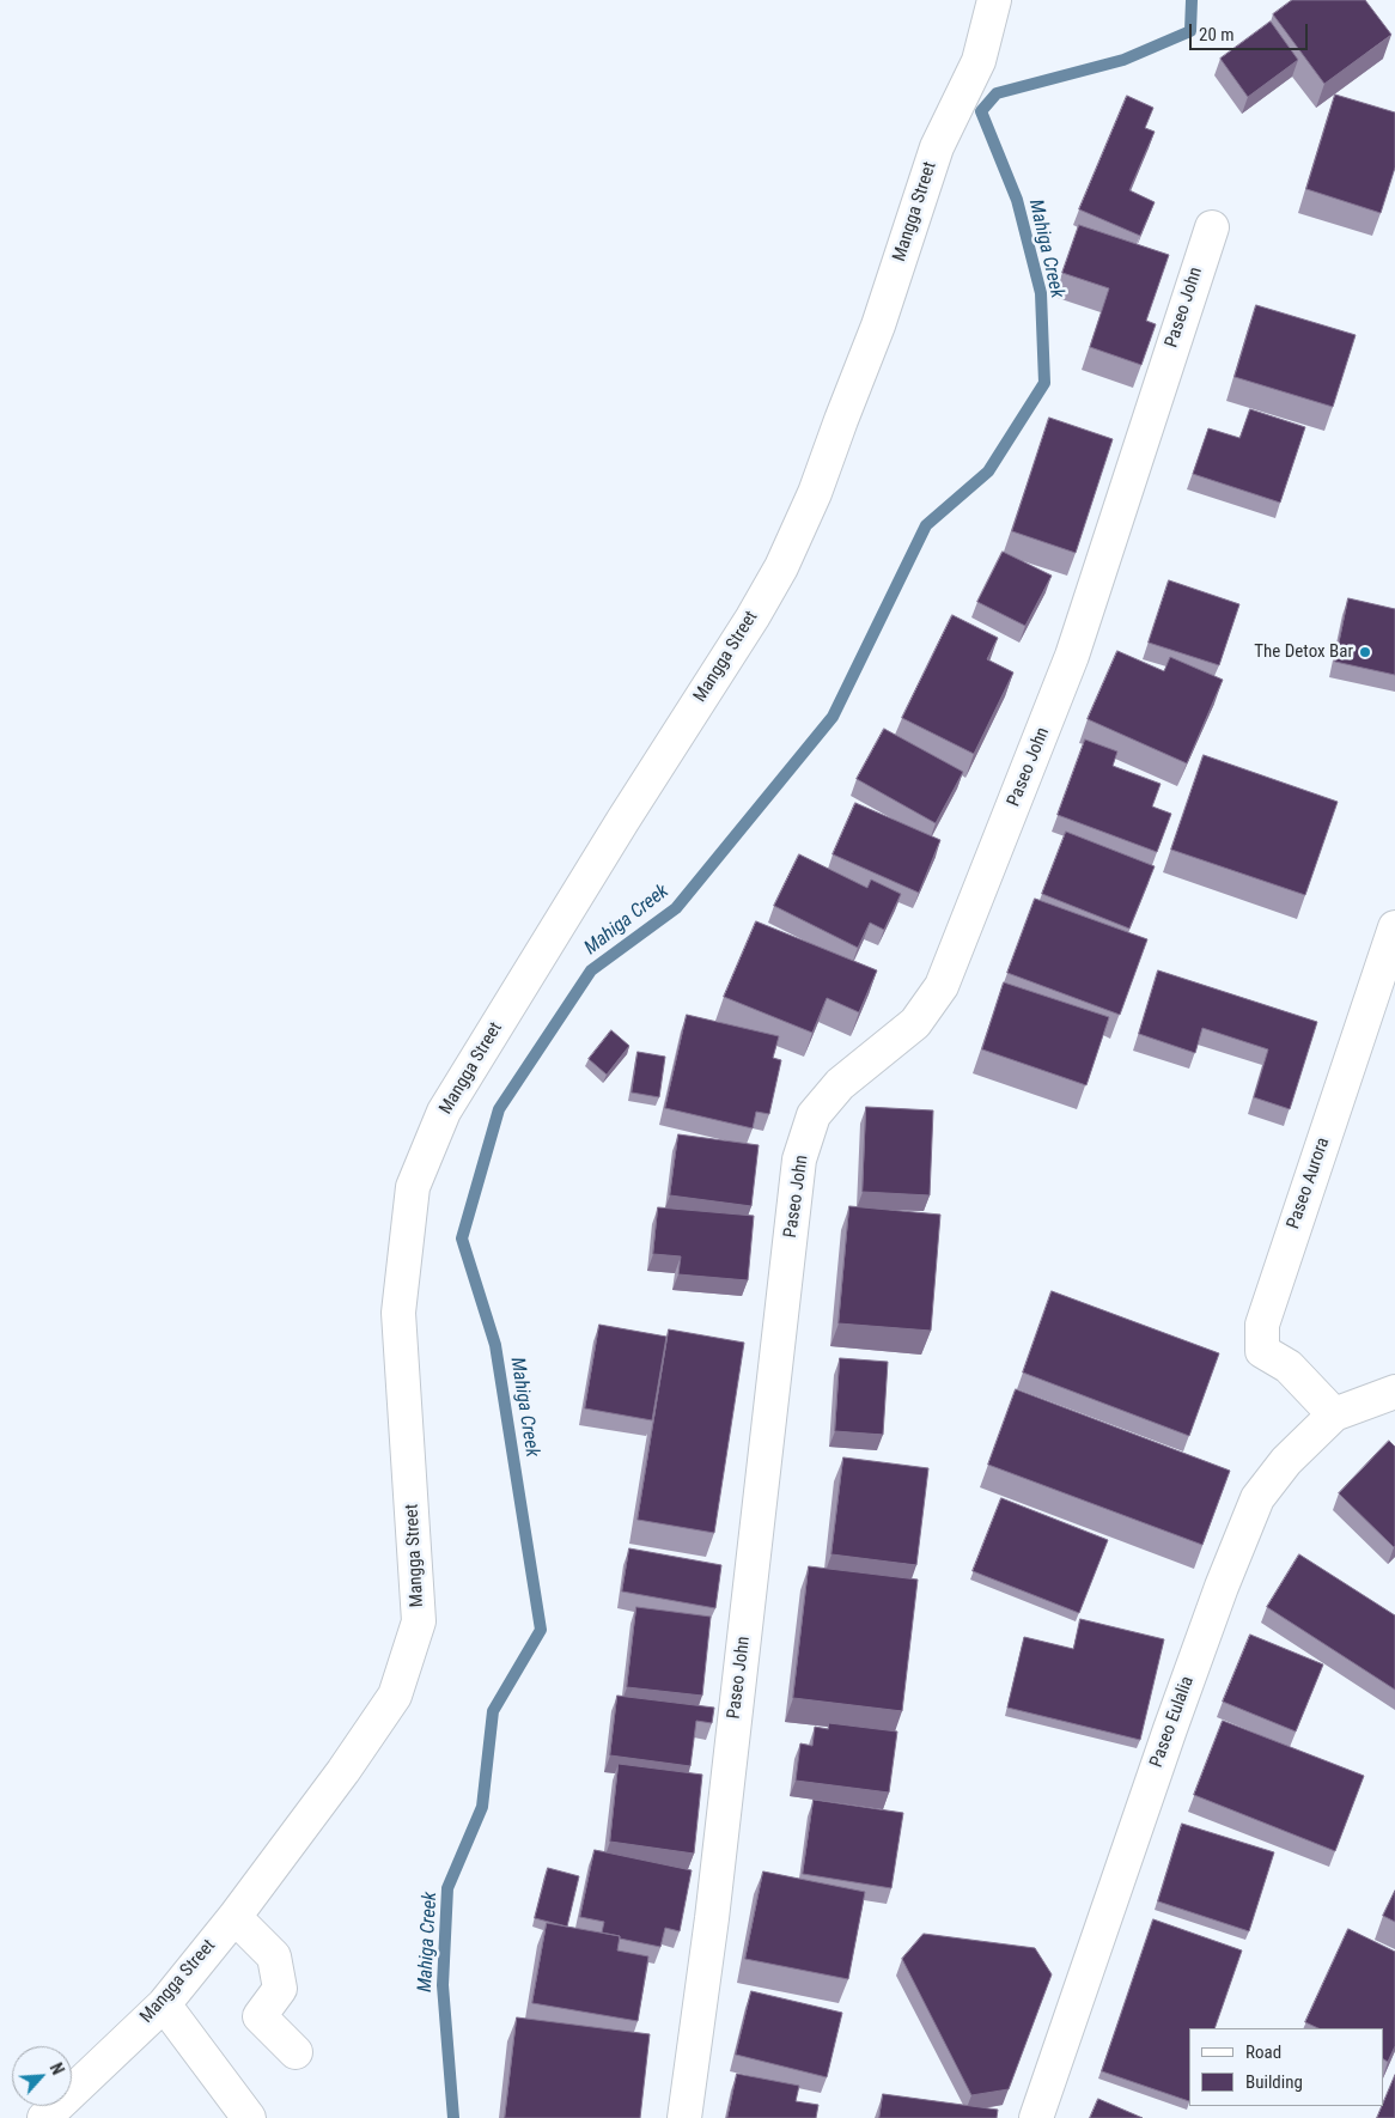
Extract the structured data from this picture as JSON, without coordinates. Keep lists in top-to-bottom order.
{
  "streets": {
    "street": [
      "Mangga Street",
      "Paseo John",
      "Paseo Aurora",
      "Paseo Eulalia"
    ]
  },
  "crossings": [
    ["Paseo Aurora", "Paseo Eulalia"]
  ],
  "water": ["Mahiga Creek"],
  "places": ["The Detox Bar"],
  "legend": ["Road", "Building"],
  "scale_bar": "20 m",
  "north": "top right"
}
